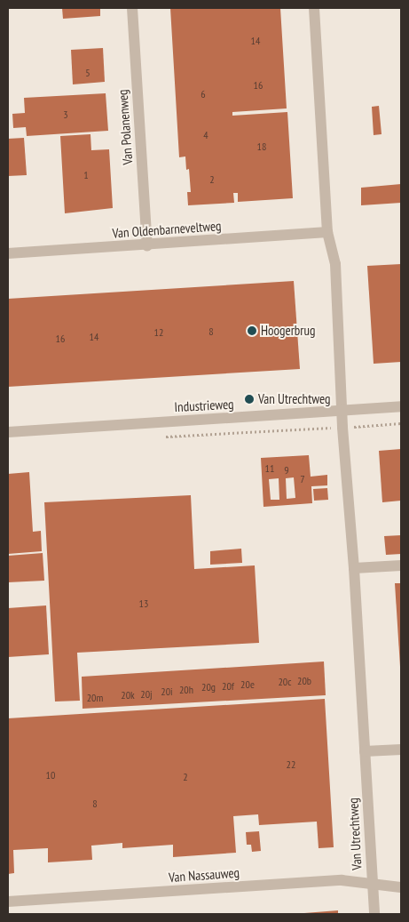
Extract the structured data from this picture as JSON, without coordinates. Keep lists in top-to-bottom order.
{
  "streets": {
    "street": [
      "Van Polanenweg",
      "Van Oldenbarneveltweg",
      "Industrieweg",
      "Van Utrechtweg",
      "Van Nassauweg"
    ]
  },
  "crossings": [
    ["Van Polanenweg", "Van Oldenbarneveltweg"],
    ["Van Oldenbarneveltweg", "Van Utrechtweg"],
    ["Industrieweg", "Van Utrechtweg"],
    ["Van Utrechtweg", "Van Nassauweg"]
  ],
  "places": ["Hoogerbrug", "Van Utrechtweg"],
  "house_numbers": [
    "14",
    "5",
    "16",
    "6",
    "3",
    "4",
    "18",
    "1",
    "2",
    "8",
    "12",
    "14",
    "16",
    "11",
    "9",
    "7",
    "13",
    "20b",
    "20c",
    "20e",
    "20f",
    "20g",
    "20h",
    "20i",
    "20j",
    "20k",
    "20m",
    "22",
    "10",
    "2",
    "8"
  ]
}
